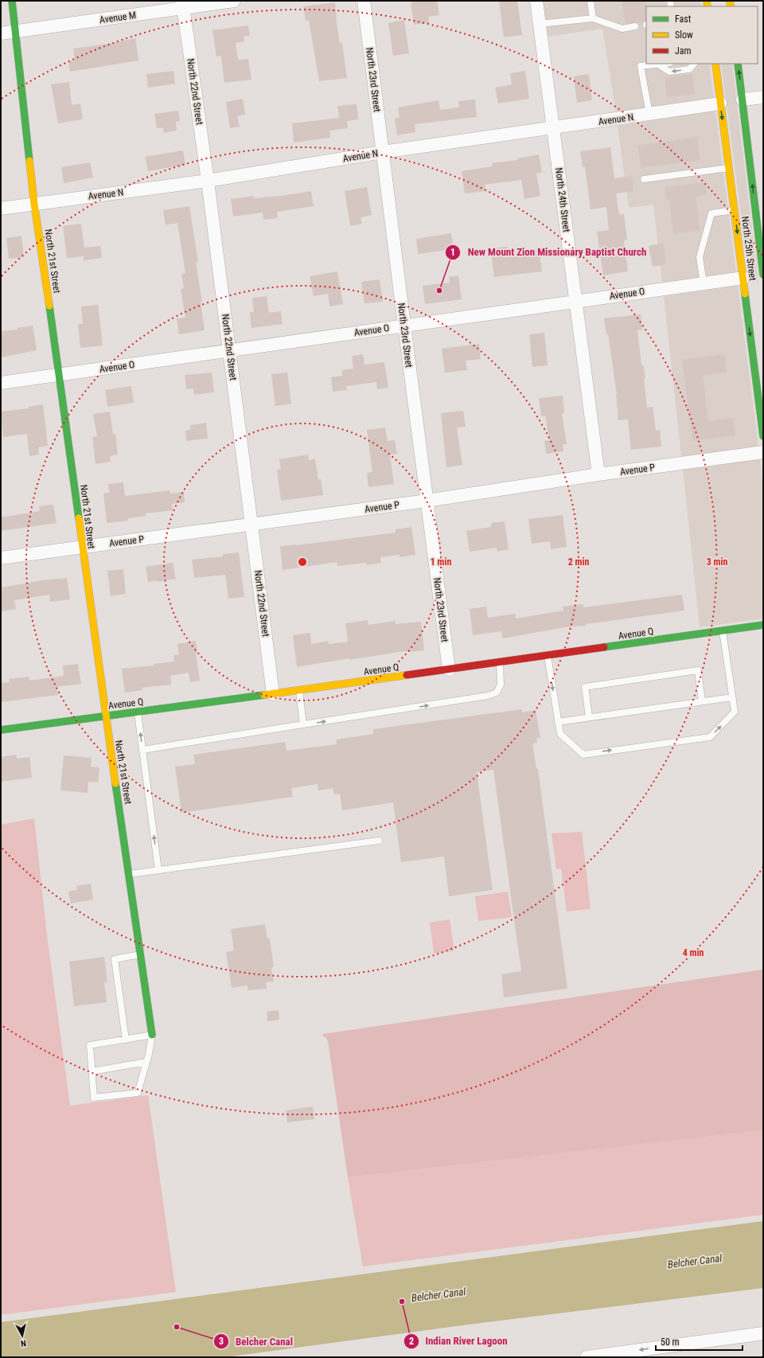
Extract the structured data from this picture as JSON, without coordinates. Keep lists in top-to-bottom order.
{
  "streets": {
    "street": [
      "Avenue M",
      "North 23rd Street",
      "North 22nd Street",
      "Avenue N",
      "North 24th Street",
      "North 25th Street",
      "North 21st Street",
      "Avenue O",
      "Avenue P",
      "Avenue Q"
    ]
  },
  "crossings": [
    ["Avenue M", "North 22nd Street"],
    ["Avenue M", "North 21st Street"],
    ["North 23rd Street", "Avenue N"],
    ["North 23rd Street", "Avenue O"],
    ["North 23rd Street", "Avenue P"],
    ["North 23rd Street", "Avenue Q"],
    ["North 22nd Street", "Avenue N"],
    ["North 22nd Street", "Avenue O"],
    ["North 22nd Street", "Avenue P"],
    ["North 22nd Street", "Avenue Q"],
    ["Avenue N", "North 24th Street"],
    ["Avenue N", "North 25th Street"],
    ["Avenue N", "North 21st Street"],
    ["North 24th Street", "Avenue O"],
    ["North 24th Street", "Avenue P"],
    ["North 25th Street", "Avenue O"],
    ["North 21st Street", "Avenue O"],
    ["North 21st Street", "Avenue P"],
    ["North 21st Street", "Avenue Q"]
  ],
  "water": ["Belcher Canal"],
  "places": ["New Mount Zion Missionary Baptist Church", "Indian River Lagoon", "Belcher Canal"],
  "legend": ["Fast", "Slow", "Jam"],
  "scale_bar": "50 m",
  "north": "bottom",
  "rings": [
    "1 min",
    "2 min",
    "3 min",
    "4 min"
  ]
}
